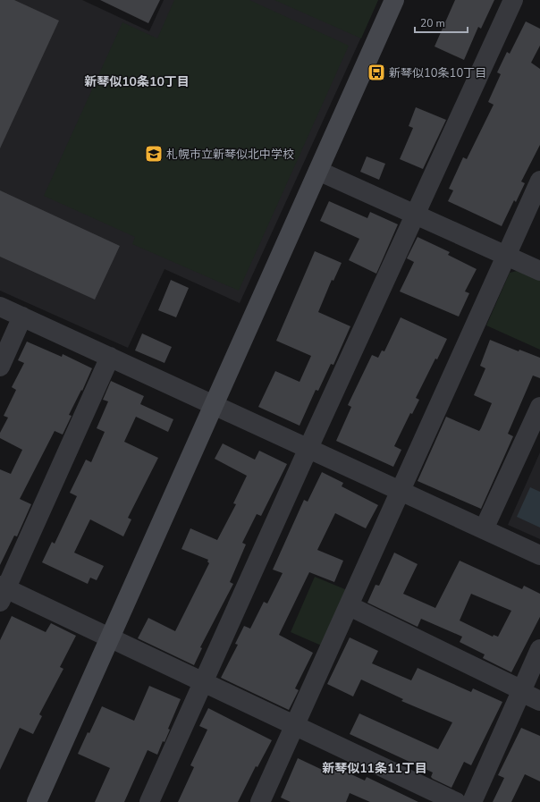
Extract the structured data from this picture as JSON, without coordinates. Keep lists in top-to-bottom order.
{
  "districts": ["新琴似10条10丁目", "新琴似11条11丁目"],
  "places": {
    "bus stop": ["新琴似10条10丁目"],
    "school or university": ["札幌市立新琴似北中学校"]
  },
  "scale_bar": "20 m"
}
